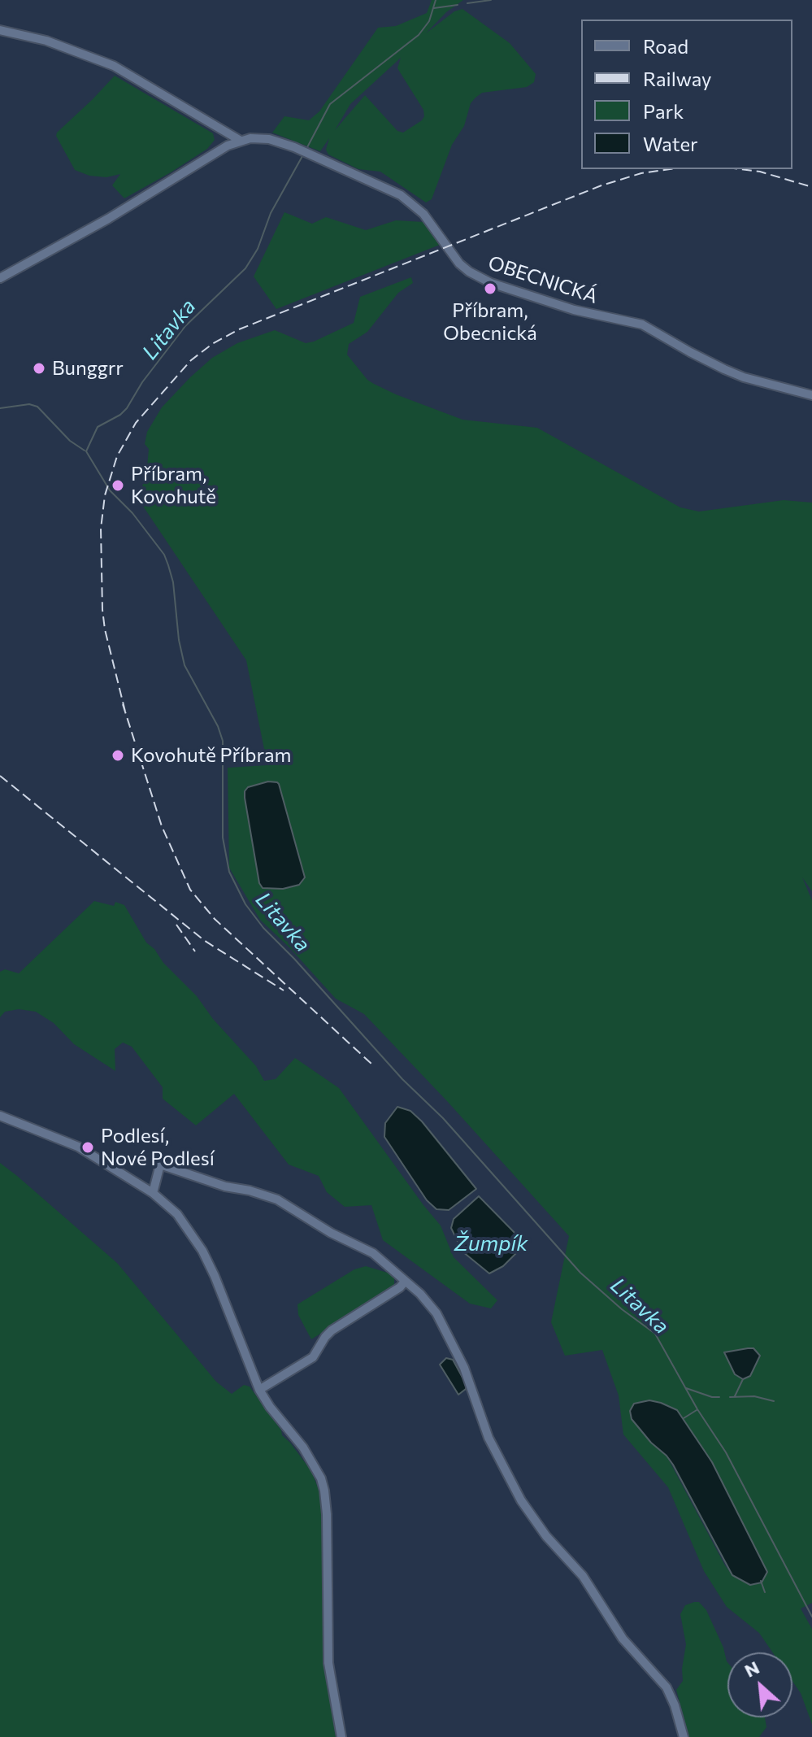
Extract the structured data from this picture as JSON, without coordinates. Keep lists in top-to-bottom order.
{
  "streets": {
    "street": ["OBECNICKÁ"]
  },
  "water": ["Litavka", "Žumpík"],
  "places": [
    "Příbram, Obecnická",
    "Bunggrr",
    "Příbram, Kovohutě",
    "Kovohutě Příbram",
    "Podlesí, Nové Podlesí"
  ],
  "legend": [
    "Road",
    "Railway",
    "Park",
    "Water"
  ],
  "north": "top left"
}
